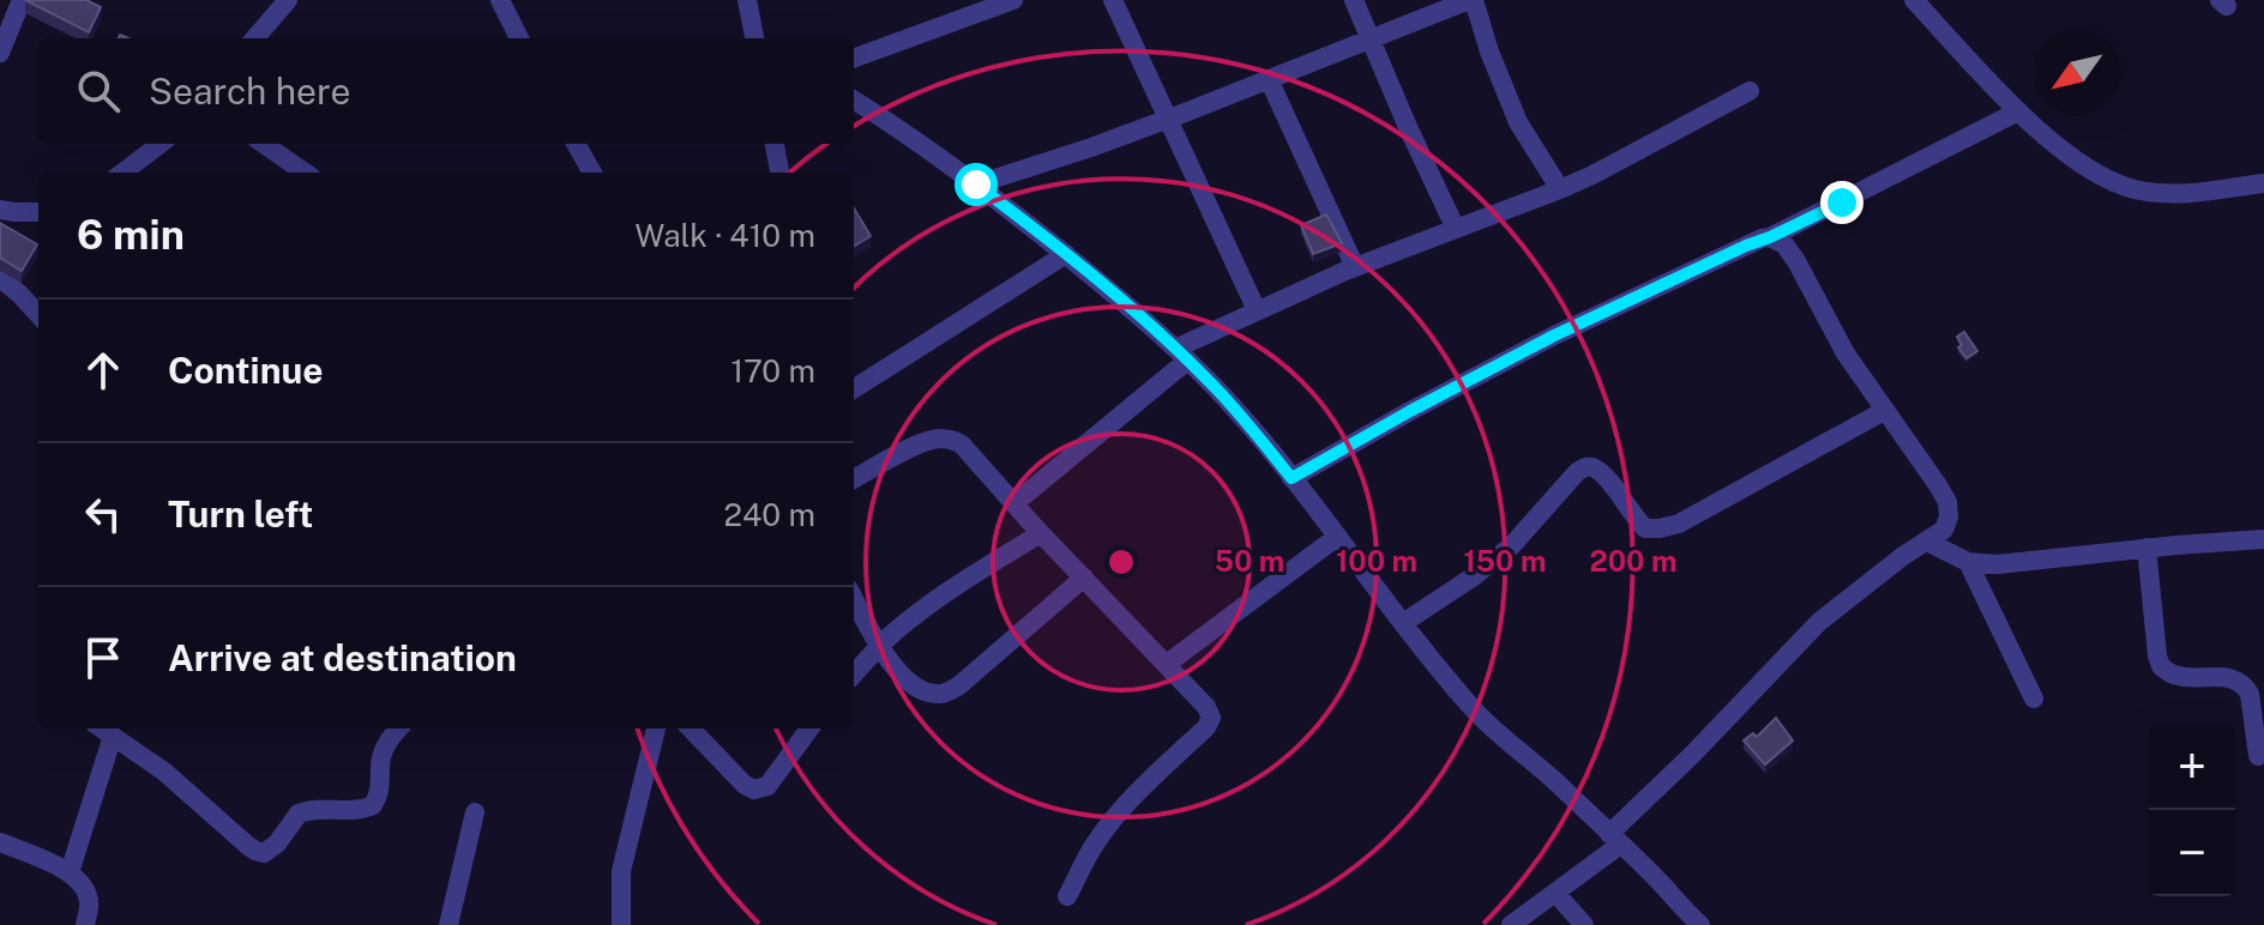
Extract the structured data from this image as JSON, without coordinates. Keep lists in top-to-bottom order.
{
  "north": "bottom left",
  "page": {
    "search": "Search here",
    "heading": ["6 min", "Walk · 410 m"],
    "list": [
      ["Continue", "170 m"],
      ["Turn left", "240 m"],
      "Arrive at destination"
    ],
    "map_buttons": ["+", "−"]
  },
  "rings": [
    "50 m",
    "100 m",
    "150 m",
    "200 m"
  ]
}
